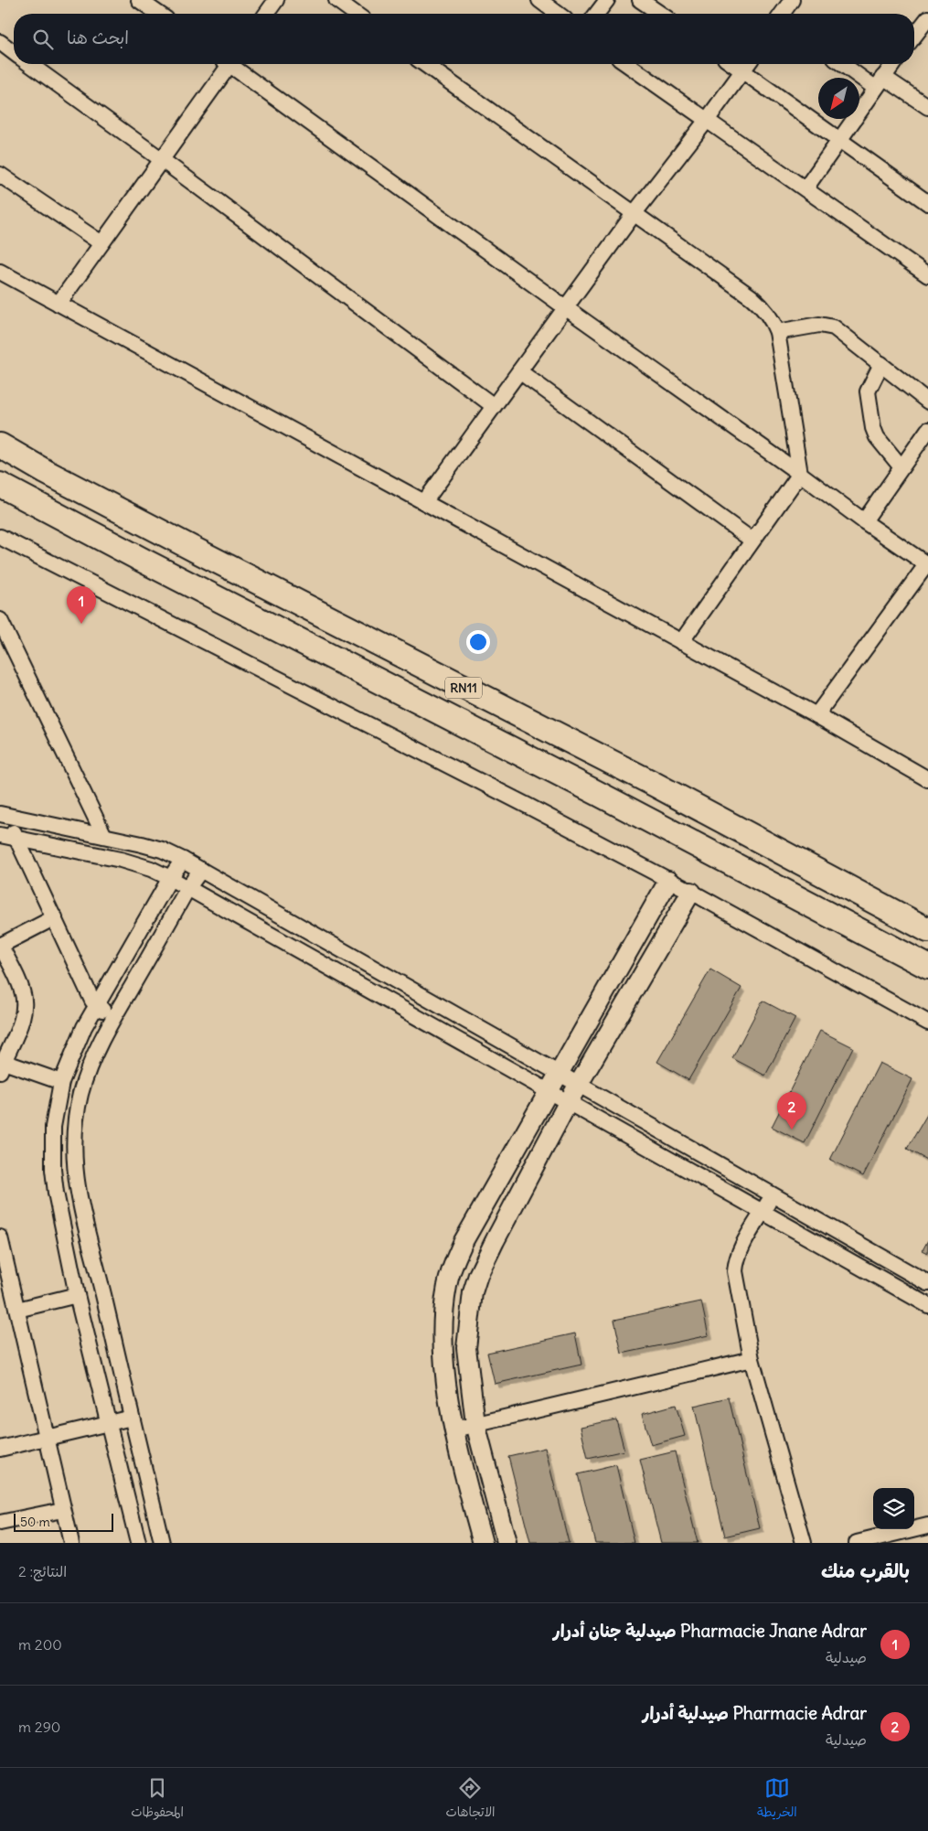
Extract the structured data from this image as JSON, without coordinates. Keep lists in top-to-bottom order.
{
  "streets": {
    "highway": ["RN11"]
  },
  "scale_bar": "50 m",
  "north": "bottom left",
  "page": {
    "search": "ابحث هنا",
    "pins": ["1", "2"],
    "scale": "50 m",
    "heading": ["بالقرب منك", "النتائج: 2"],
    "list": [
      {
        "mark": "1",
        "name": "Pharmacie Jnane Adrar صيدلية جنان أدرار",
        "note": "صيدلية",
        "value": "200 m"
      },
      {
        "mark": "2",
        "name": "Pharmacie Adrar صيدلية أدرار",
        "note": "صيدلية",
        "value": "290 m"
      }
    ],
    "nav": ["الخريطة", "الاتجاهات", "المحفوظات"]
  }
}
